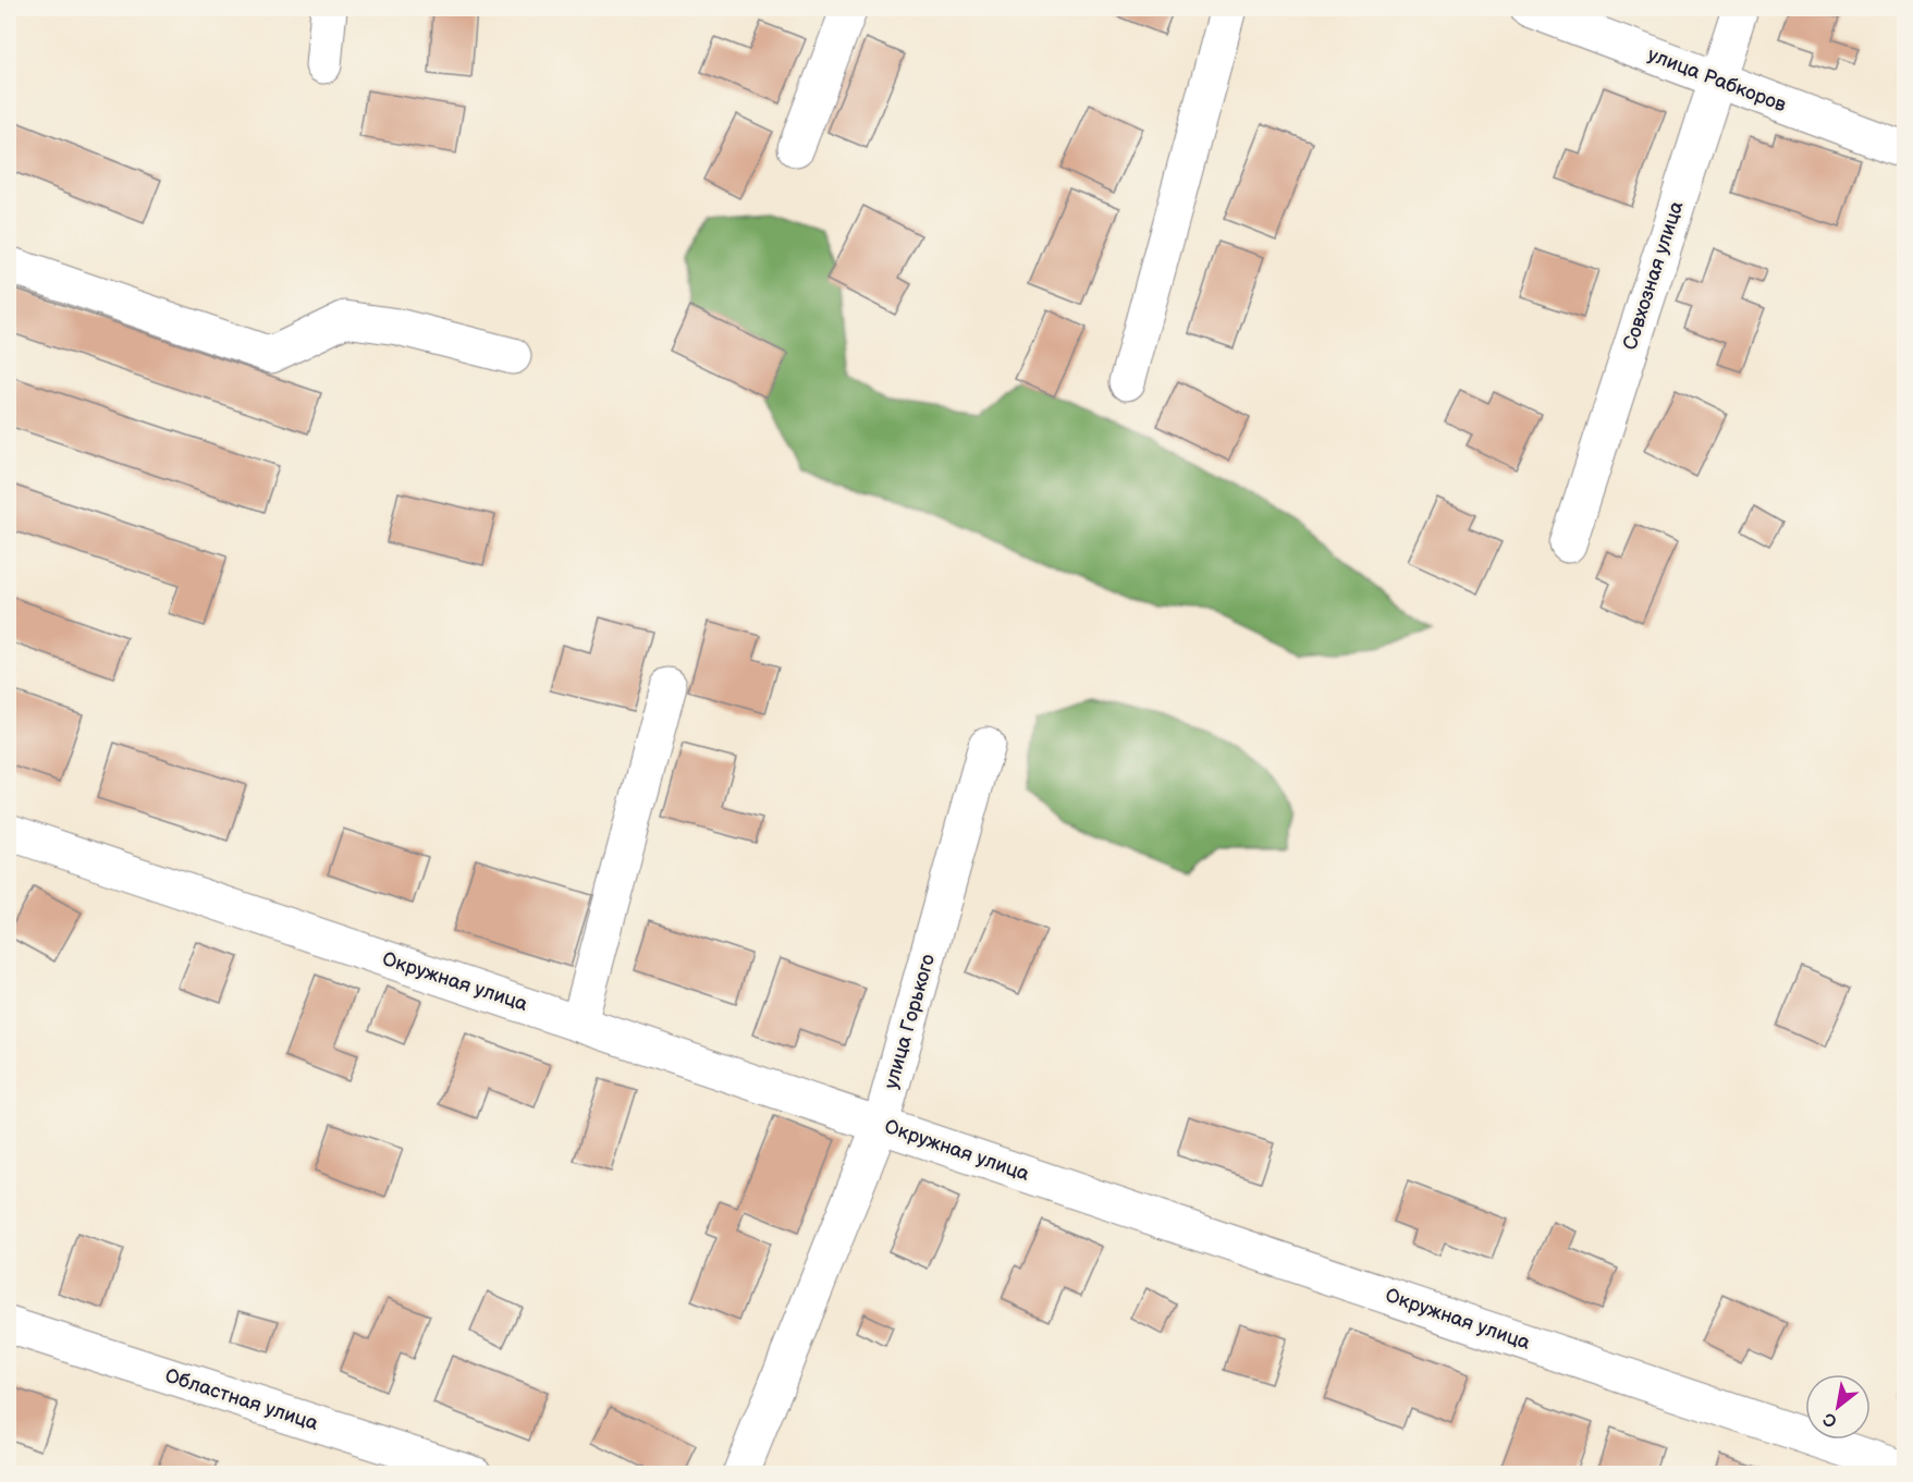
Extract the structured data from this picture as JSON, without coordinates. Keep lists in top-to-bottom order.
{
  "streets": {
    "street": [
      "улица Рабкоров",
      "Совхозная улица",
      "Окружная улица",
      "улица Горького",
      "Областная улица"
    ]
  },
  "crossings": [
    ["улица Рабкоров", "Совхозная улица"],
    ["Окружная улица", "улица Горького"]
  ],
  "north": "bottom left"
}
